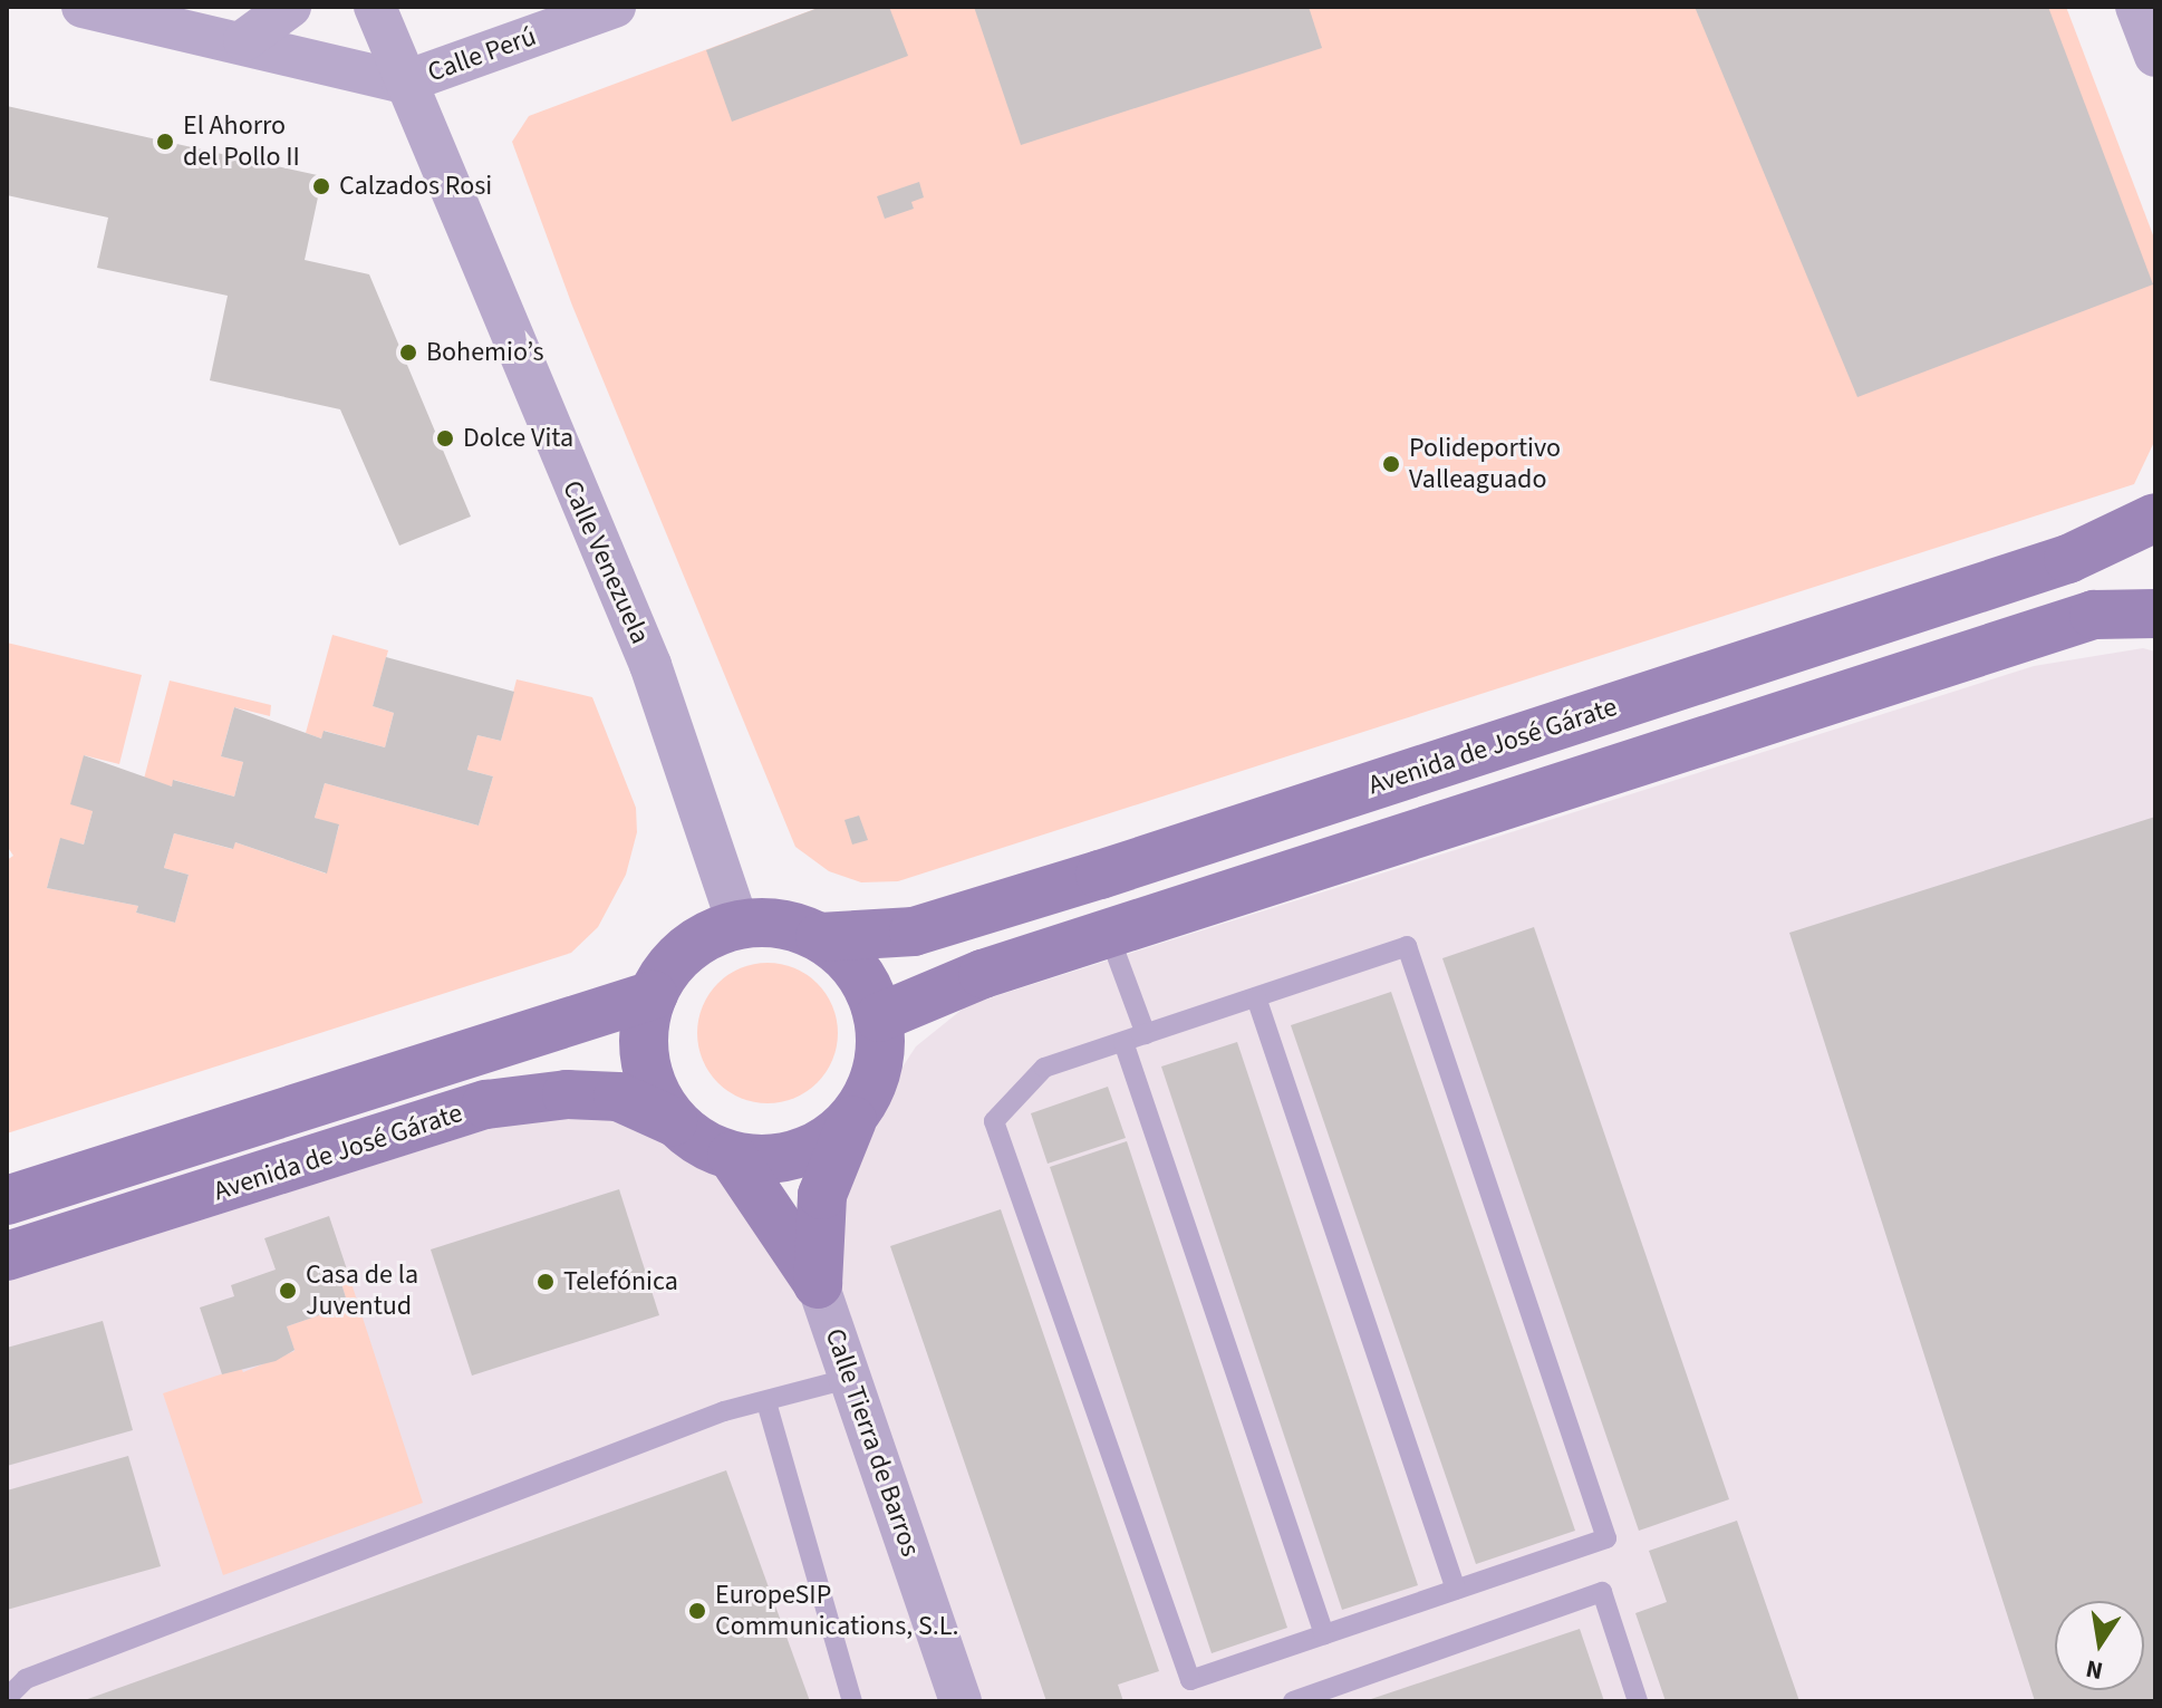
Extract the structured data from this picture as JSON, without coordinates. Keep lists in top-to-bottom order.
{
  "streets": {
    "main road": ["Avenida de José Gárate"],
    "street": ["Calle Perú", "Calle Venezuela", "Calle Tierra de Barros"]
  },
  "crossings": [
    ["Calle Perú", "Calle Venezuela"],
    ["Calle Venezuela", "Avenida de José Gárate"]
  ],
  "places": [
    "El Ahorro del Pollo II",
    "Calzados Rosi",
    "Bohemio’s",
    "Dolce Vita",
    "Polideportivo Valleaguado",
    "Telefónica",
    "Casa de la Juventud",
    "EuropeSIP Communications, S.L."
  ],
  "north": "bottom"
}
